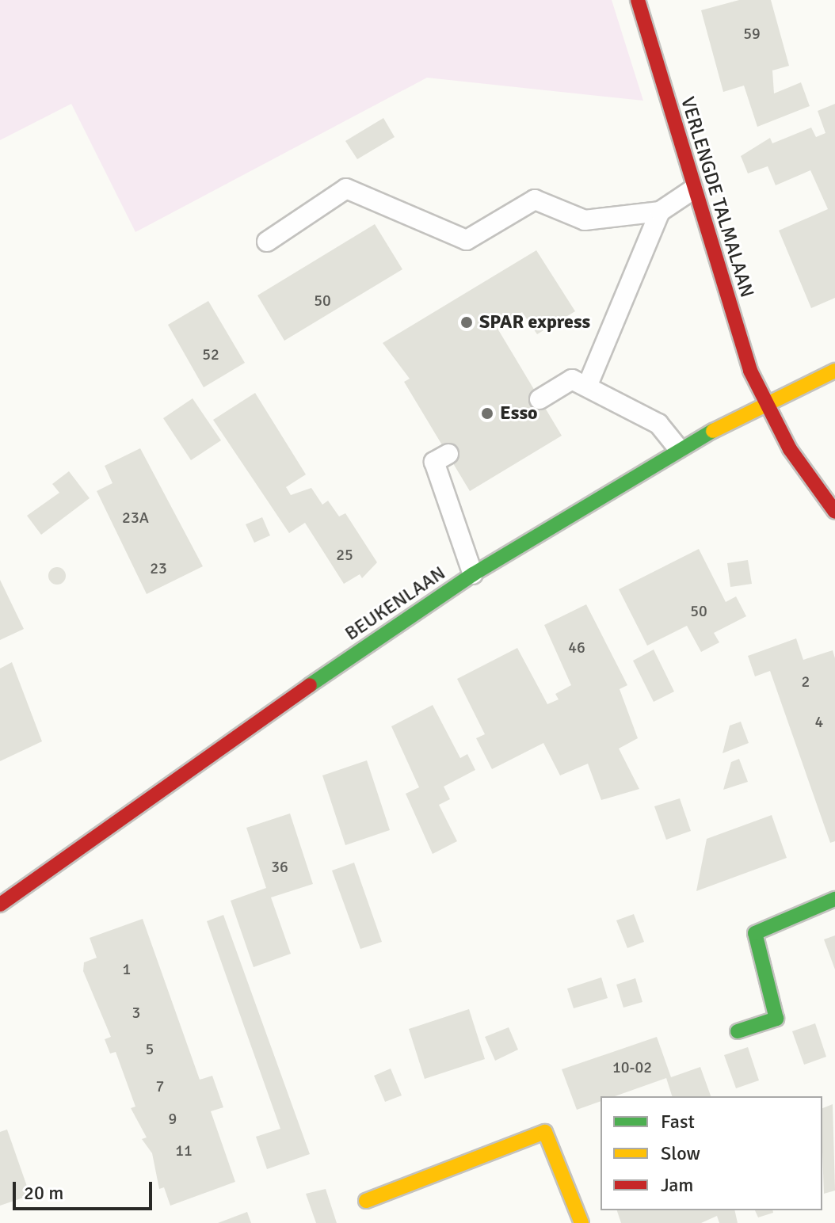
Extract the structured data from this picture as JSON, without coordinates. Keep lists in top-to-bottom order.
{
  "streets": {
    "street": ["VERLENGDE TALMALAAN", "BEUKENLAAN"]
  },
  "crossings": [
    ["VERLENGDE TALMALAAN", "BEUKENLAAN"]
  ],
  "places": ["SPAR express", "Esso"],
  "house_numbers": [
    "59",
    "50",
    "52",
    "23A",
    "25",
    "23",
    "50",
    "46",
    "2",
    "4",
    "36",
    "1",
    "3",
    "5",
    "10-02",
    "7",
    "9",
    "11"
  ],
  "legend": ["Fast", "Slow", "Jam"],
  "scale_bar": "20 m"
}
